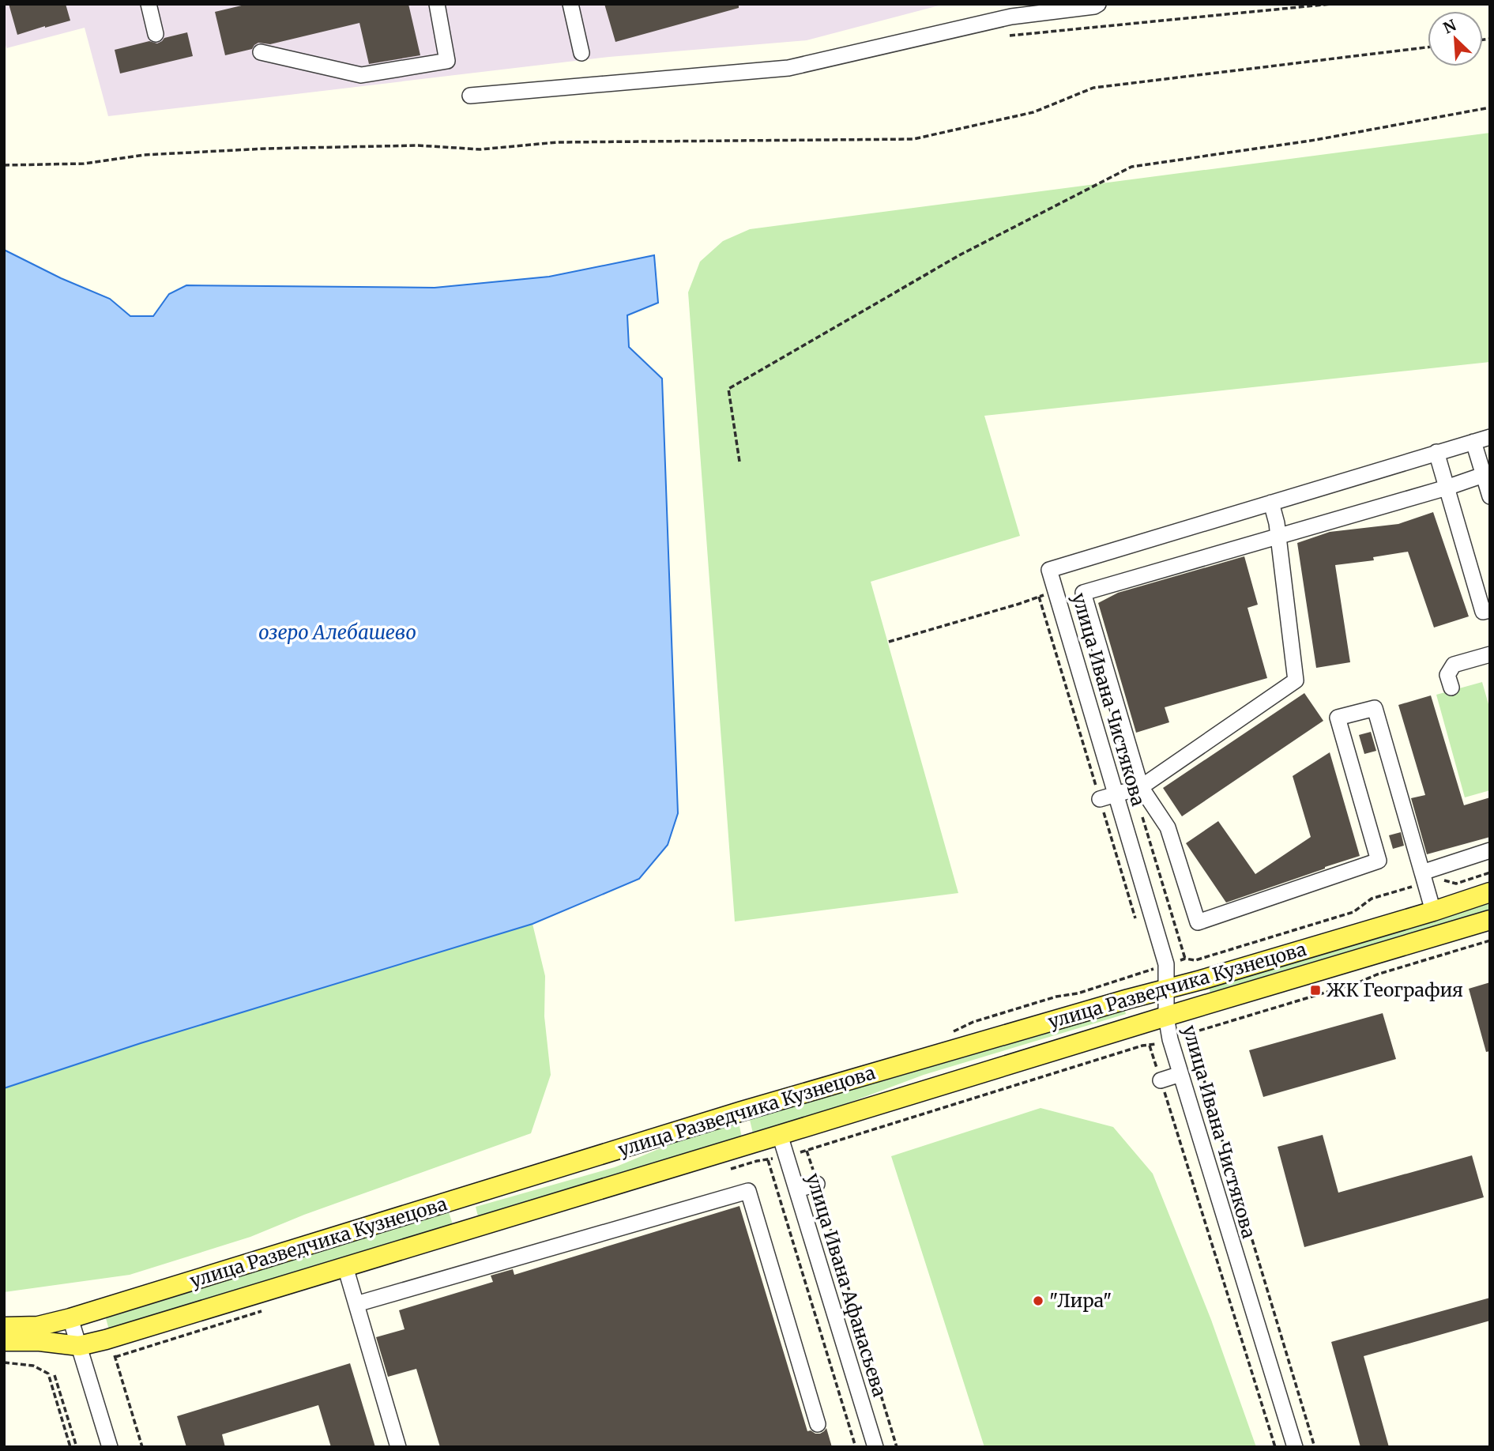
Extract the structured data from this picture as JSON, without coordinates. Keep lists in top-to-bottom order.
{
  "streets": {
    "main road": ["улица Разведчика Кузнецова"],
    "street": ["улица Ивана Чистякова", "улица Ивана Афанасьева"]
  },
  "crossings": [
    ["улица Ивана Чистякова", "улица Разведчика Кузнецова"],
    ["улица Разведчика Кузнецова", "улица Ивана Афанасьева"]
  ],
  "water": ["озеро Алебашево"],
  "places": {
    "transit": ["ЖК География"],
    "other": ["\"Лира\""]
  },
  "north": "top left"
}
